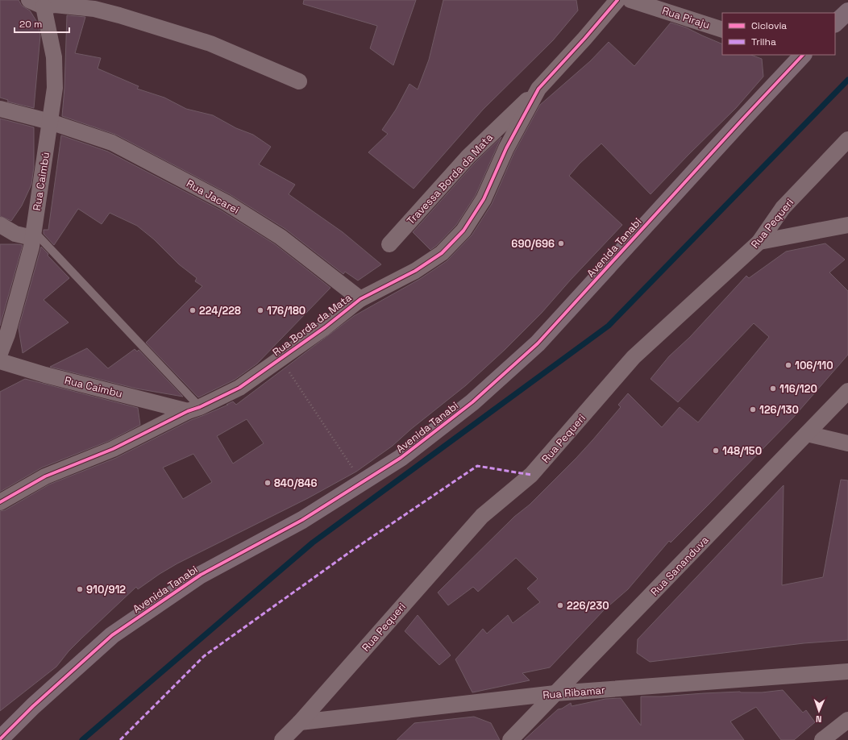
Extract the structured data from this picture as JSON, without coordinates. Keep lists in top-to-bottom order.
{
  "streets": {
    "street": [
      "Rua Piraju",
      "Travessa Borda da Mata",
      "Rua Caimbú",
      "Rua Jacarei",
      "Rua Pequeri",
      "Avenida Tanabi",
      "Rua Borda da Mata",
      "Rua Caimbu",
      "Rua Sananduva",
      "Rua Ribamar"
    ]
  },
  "crossings": [
    ["Travessa Borda da Mata", "Rua Borda da Mata"],
    ["Rua Caimbú", "Rua Jacarei"],
    ["Rua Jacarei", "Rua Borda da Mata"],
    ["Rua Pequeri", "Rua Ribamar"],
    ["Rua Borda da Mata", "Rua Caimbu"],
    ["Rua Sananduva", "Rua Ribamar"]
  ],
  "places": [
    "690/696",
    "224/228",
    "176/180",
    "106/110",
    "116/120",
    "126/130",
    "148/150",
    "840/846",
    "910/912",
    "226/230"
  ],
  "legend": ["Ciclovia", "Trilha"],
  "scale_bar": "20 m",
  "north": "bottom"
}
